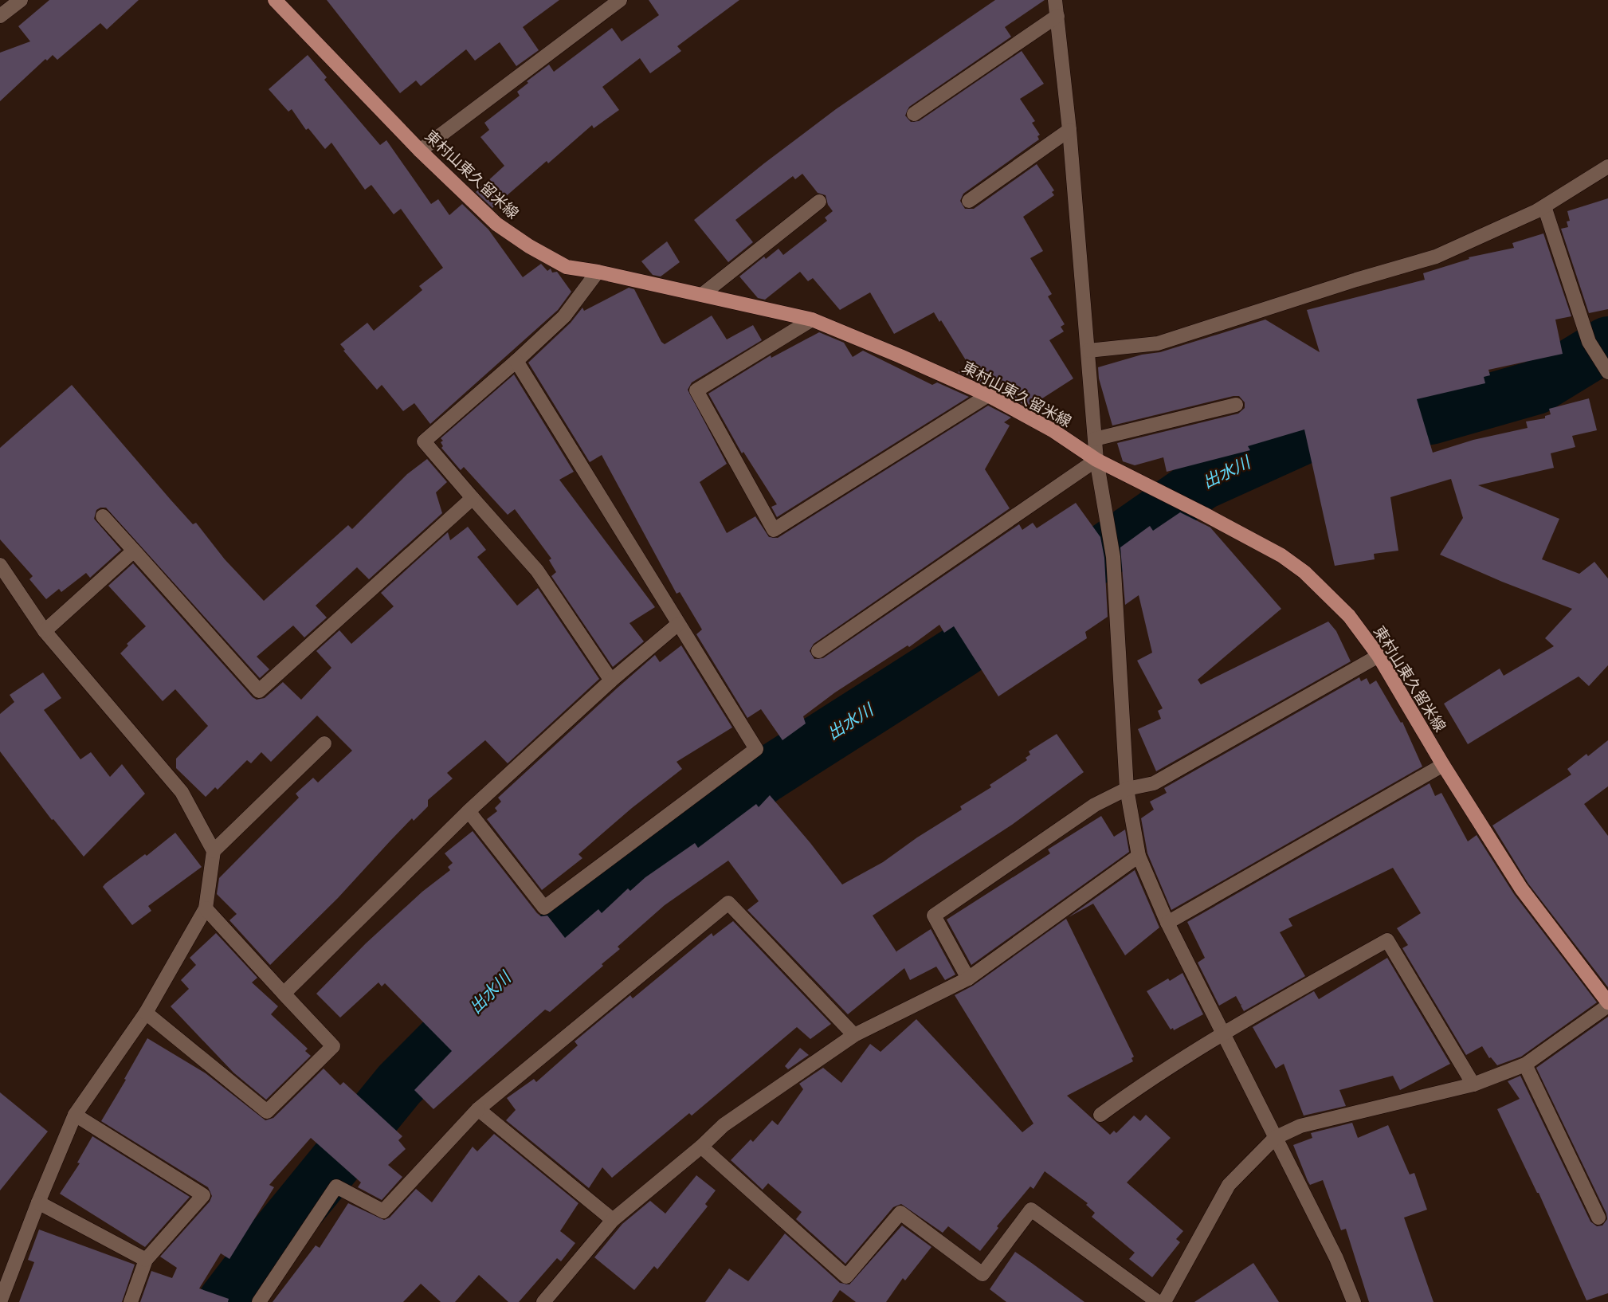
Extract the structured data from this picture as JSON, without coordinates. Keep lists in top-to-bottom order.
{
  "streets": {
    "main road": ["東村山東久留米線"]
  },
  "water": ["出水川"]
}
